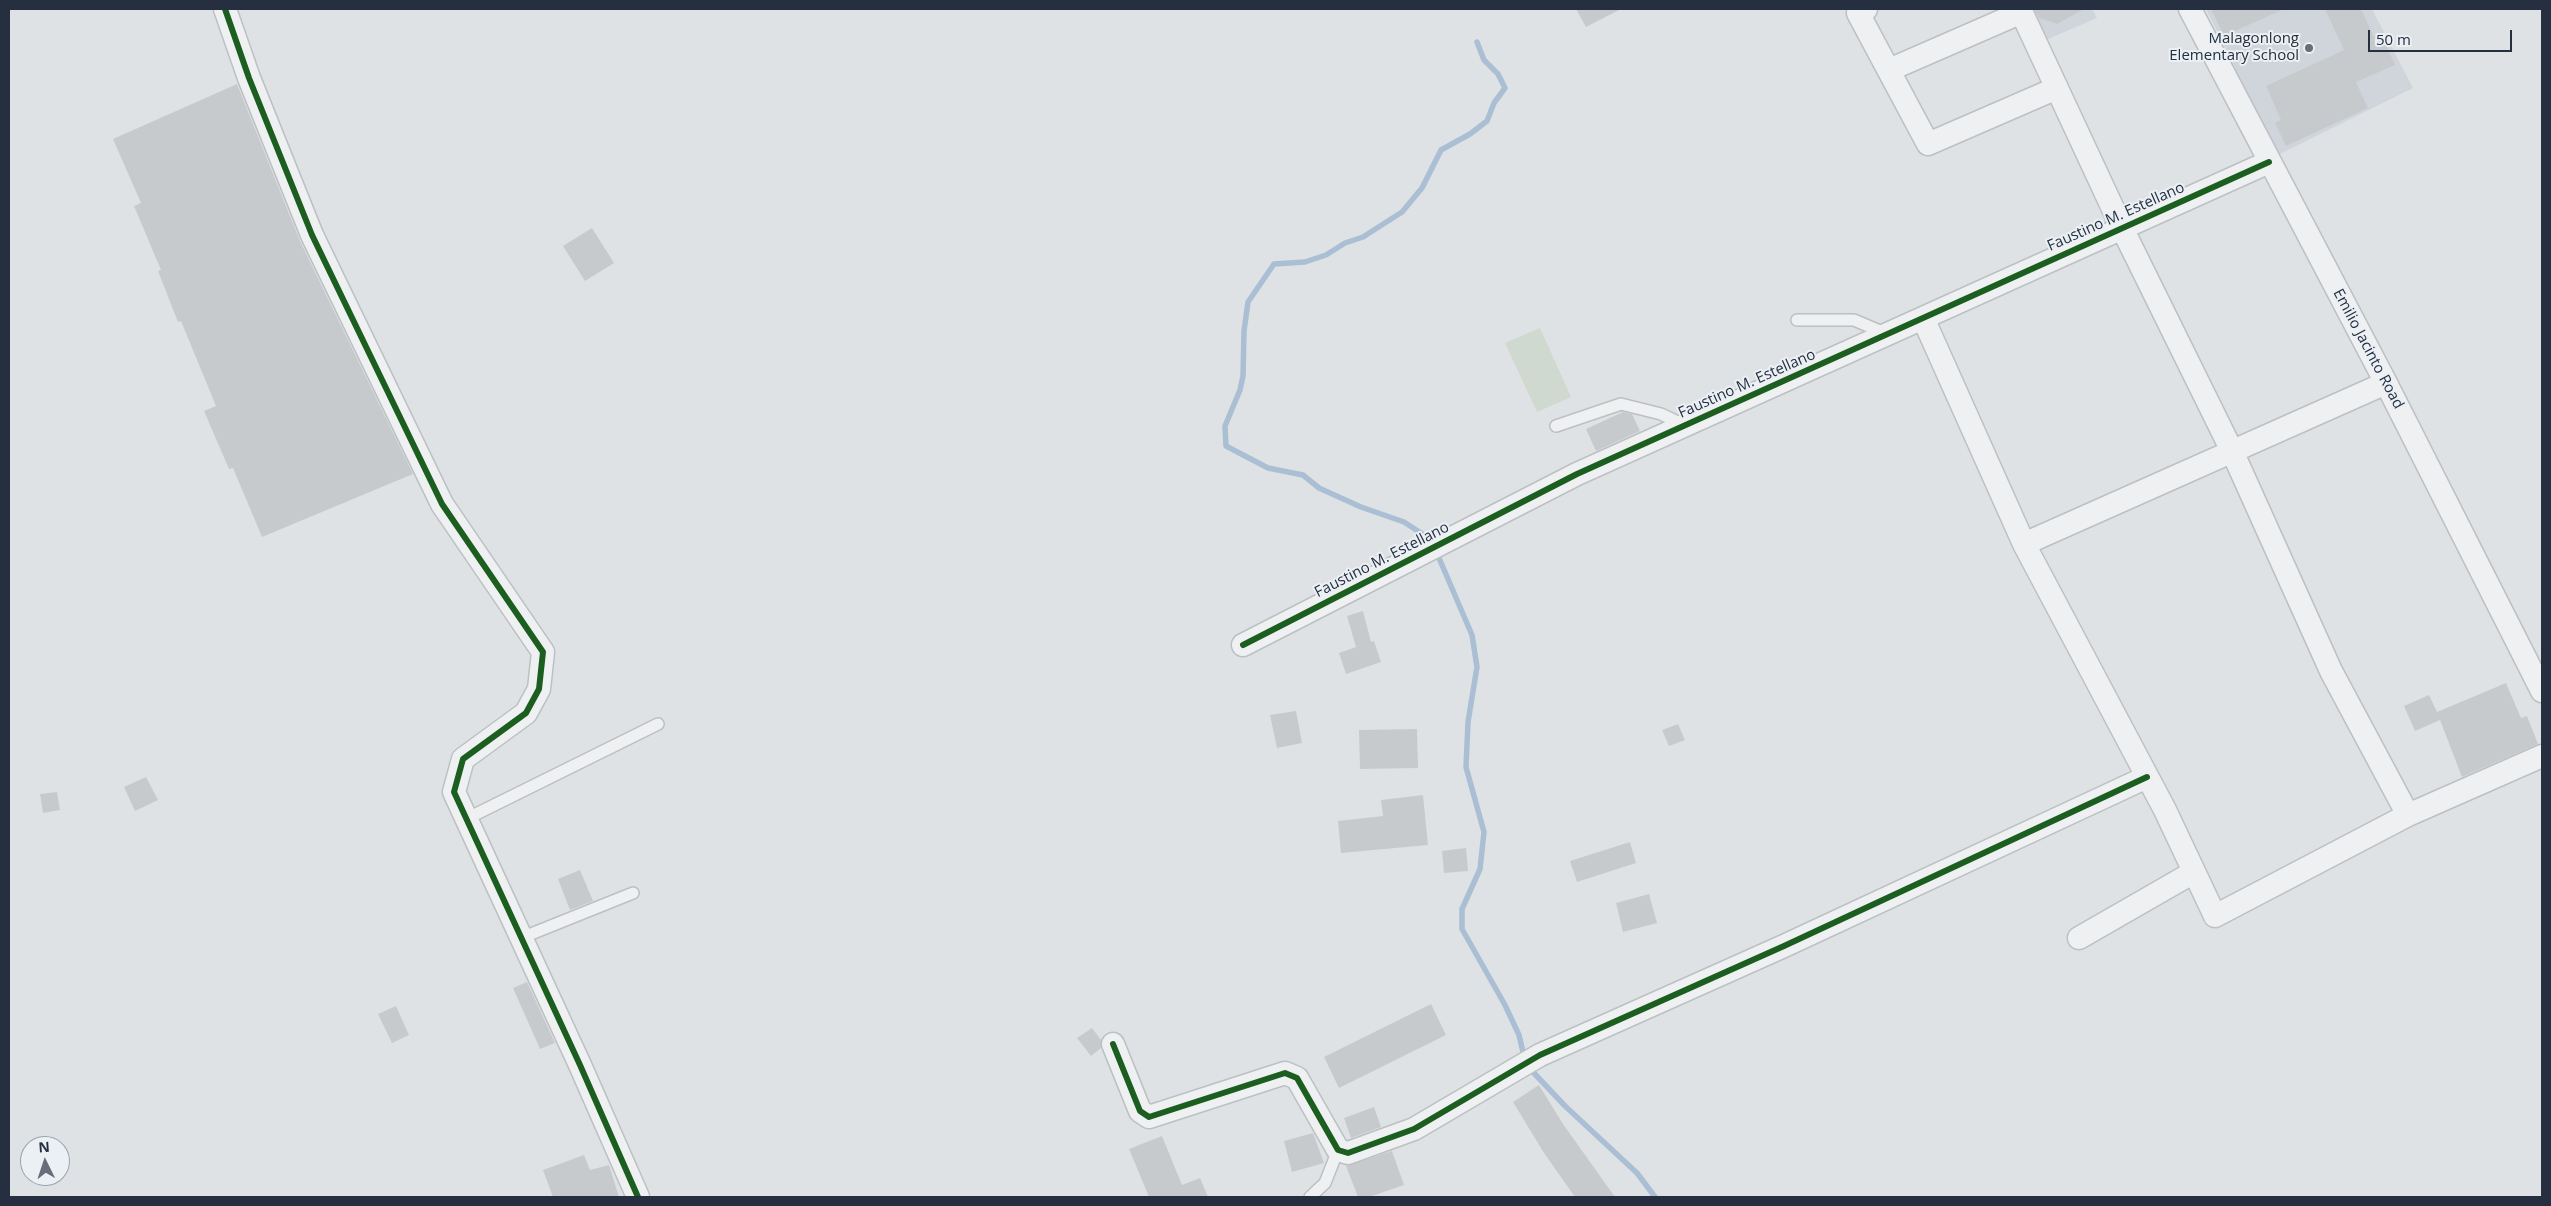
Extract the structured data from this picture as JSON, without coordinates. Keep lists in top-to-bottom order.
{
  "streets": {
    "street": ["Faustino M. Estellano", "Emilio Jacinto Road"]
  },
  "crossings": [
    ["Faustino M. Estellano", "Emilio Jacinto Road"]
  ],
  "places": ["Malagonlong Elementary School"],
  "scale_bar": "50 m",
  "north": "top"
}
